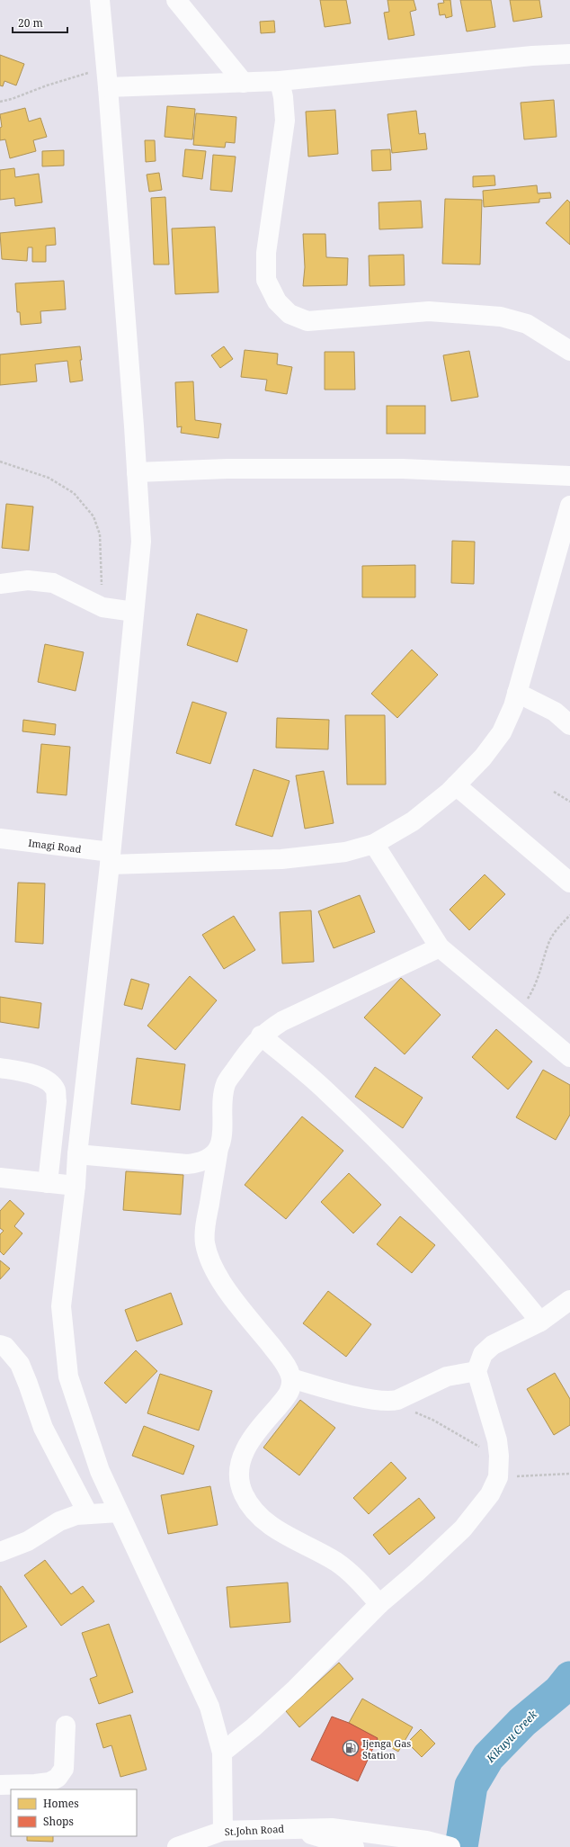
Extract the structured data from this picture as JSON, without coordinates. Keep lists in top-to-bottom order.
{
  "streets": {
    "street": ["Imagi Road", "St.John Road"]
  },
  "water": ["Kikuyu Creek"],
  "places": {
    "fuel station": ["Ijenga Gas Station"]
  },
  "legend": ["Homes", "Shops"],
  "scale_bar": "20 m"
}
